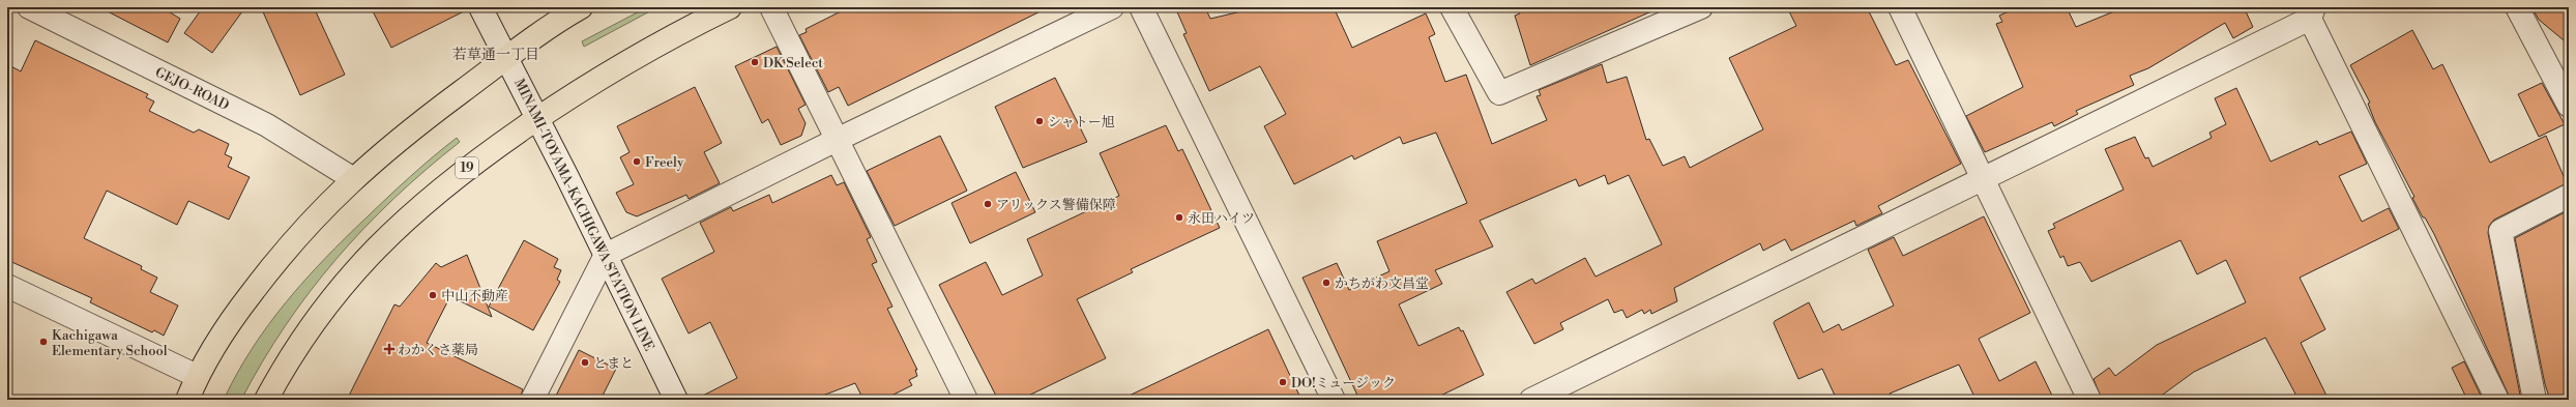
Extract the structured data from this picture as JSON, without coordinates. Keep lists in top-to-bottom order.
{
  "streets": {
    "highway": ["19"],
    "street": ["GEJO-ROAD", "MINAMI-TOYAMA-KACHIGAWA STATION LINE"]
  },
  "crossings": [
    ["19", "MINAMI-TOYAMA-KACHIGAWA STATION LINE"]
  ],
  "districts": ["若草通一丁目"],
  "places": {
    "other": [
      "DK Select",
      "シャトー旭",
      "Freely",
      "アリックス警備保障",
      "永田ハイツ",
      "かちがわ文昌堂",
      "中山不動産",
      "Kachigawa Elementary School",
      "とまと",
      "DO!ミュージック"
    ],
    "health": ["わかくさ薬局"]
  }
}
